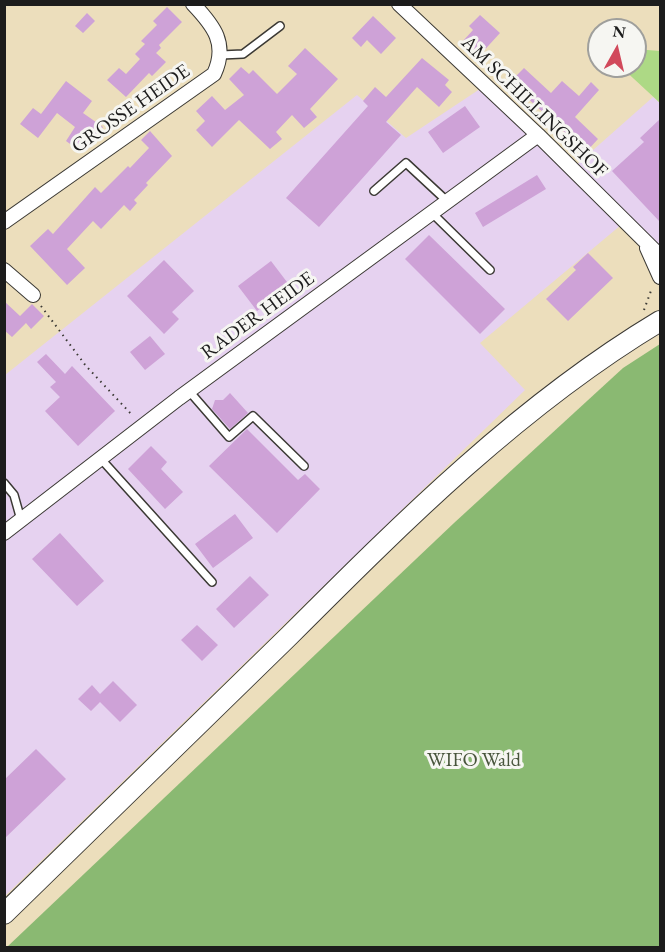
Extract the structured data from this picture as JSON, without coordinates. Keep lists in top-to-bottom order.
{
  "streets": {
    "street": ["AM SCHILLINGSHOF", "GROSSE HEIDE", "RADER HEIDE"]
  },
  "crossings": [
    ["AM SCHILLINGSHOF", "RADER HEIDE"]
  ],
  "parks": ["WIFO Wald"],
  "north": "top"
}
